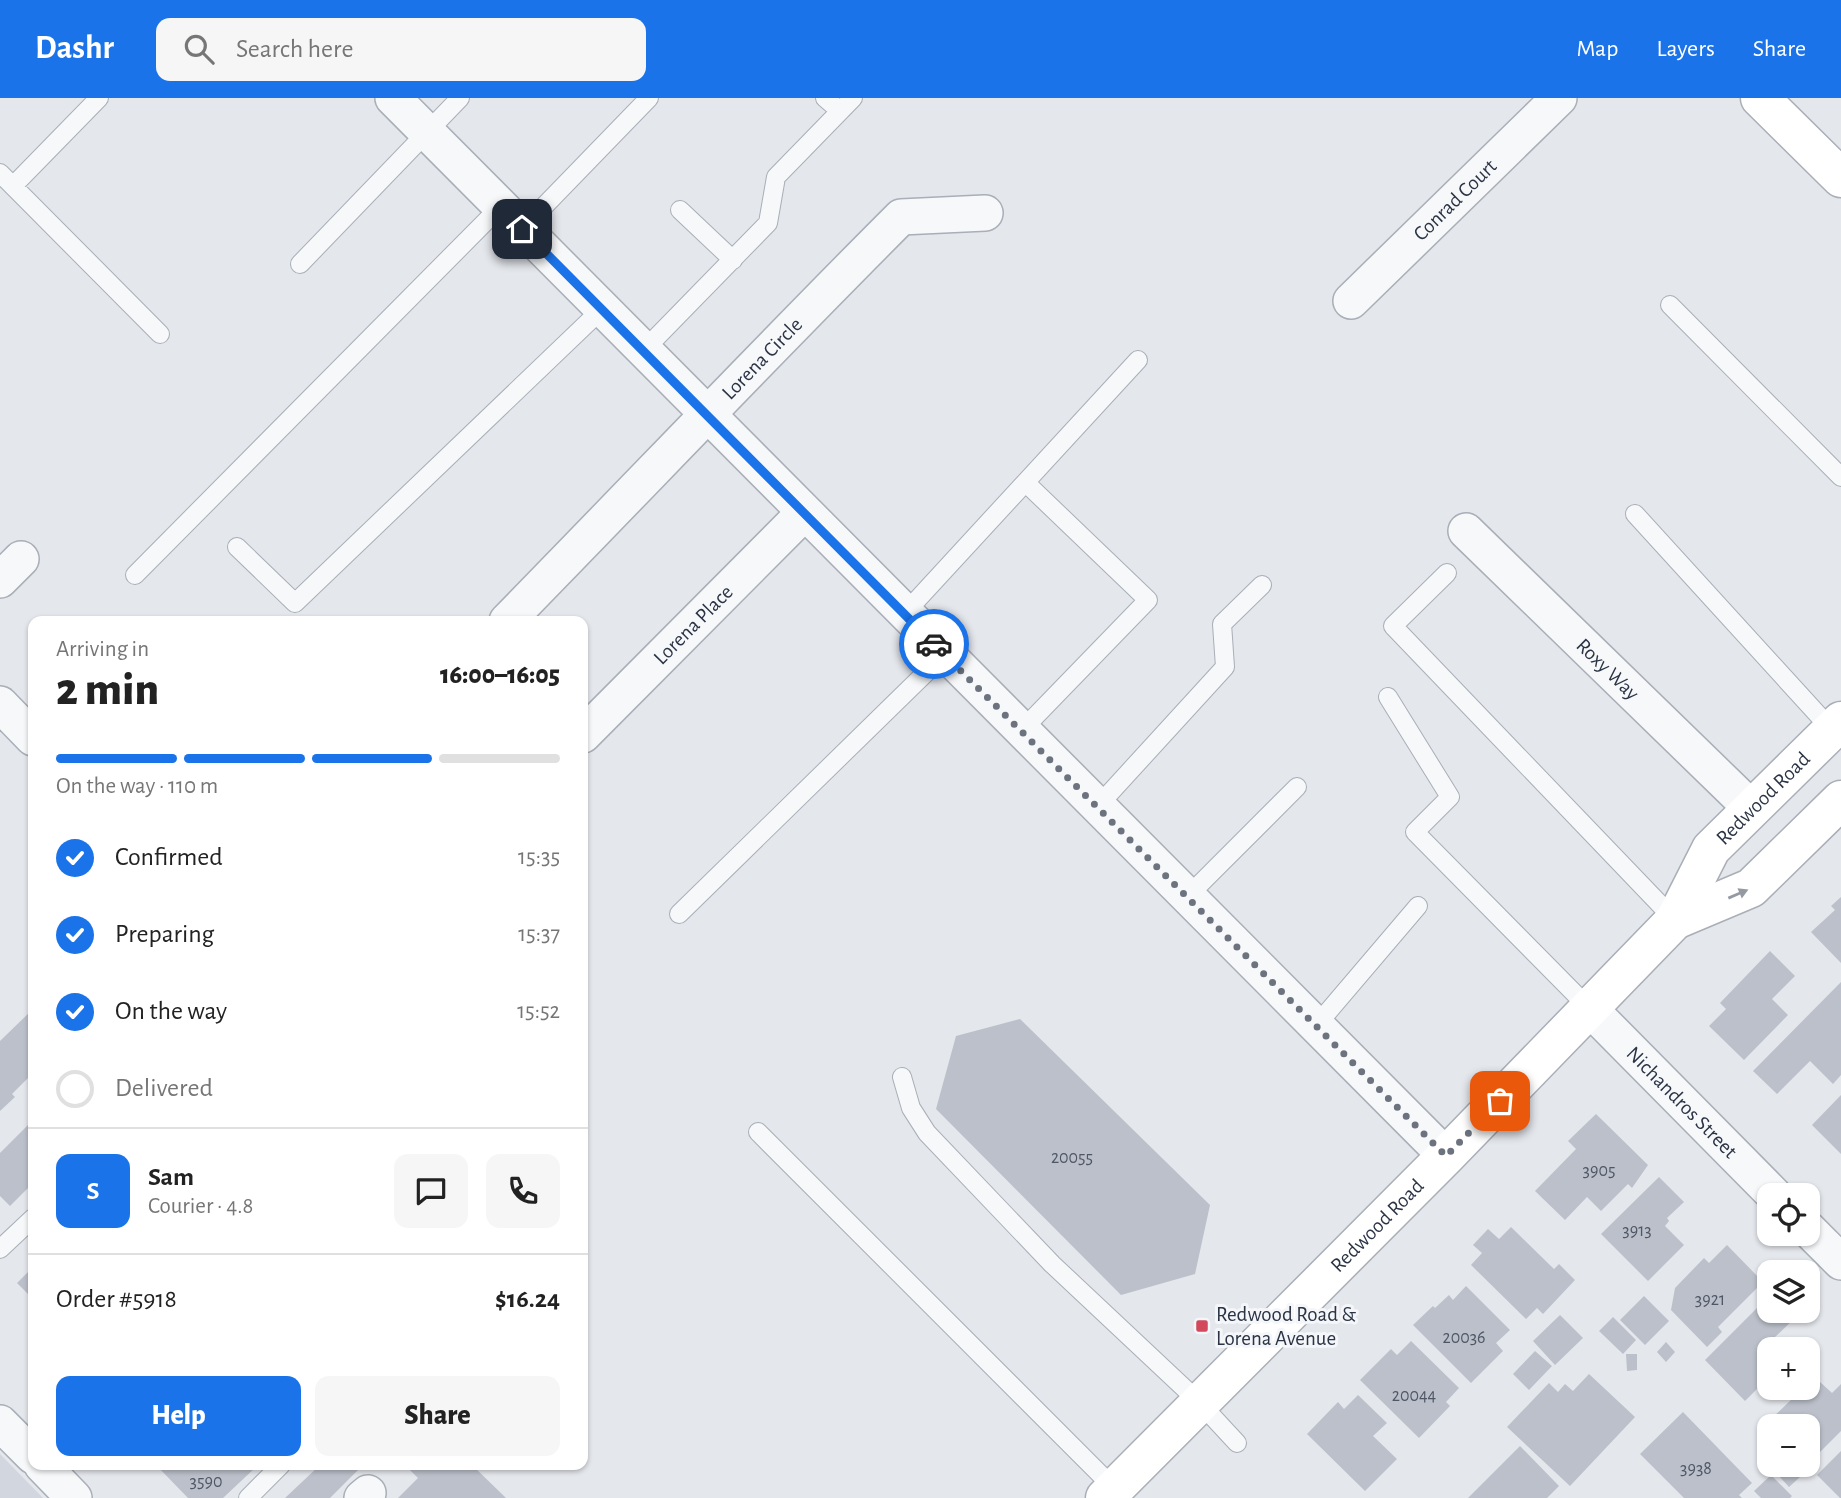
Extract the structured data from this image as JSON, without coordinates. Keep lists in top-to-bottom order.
{
  "streets": {
    "main road": ["Redwood Road"],
    "street": [
      "Conrad Court",
      "Lorena Circle",
      "Lorena Place",
      "Roxy Way",
      "Nichandros Street"
    ]
  },
  "crossings": [
    ["Roxy Way", "Redwood Road"],
    ["Redwood Road", "Nichandros Street"]
  ],
  "places": {
    "transit": ["Redwood Road & Lorena Avenue"]
  },
  "house_numbers": [
    "20055",
    "3905",
    "3913",
    "3921",
    "20036",
    "20044",
    "3938",
    "3590"
  ],
  "page": {
    "header": "Dashr",
    "search": "Search here",
    "nav": ["Map", "Layers", "Share"],
    "heading": ["2 min", "Arriving in", "16:00–16:05"],
    "panel": [
      "Sam",
      "Courier · 4.8",
      "Order #5918",
      "$16.24"
    ],
    "bar": "On the way · 110 m",
    "list": [
      ["Confirmed", "15:35"],
      ["Preparing", "15:37"],
      ["On the way", "15:52"],
      "Delivered"
    ],
    "round": "S",
    "map_buttons": ["+", "−"],
    "buttons": ["Help", "Share"]
  }
}
